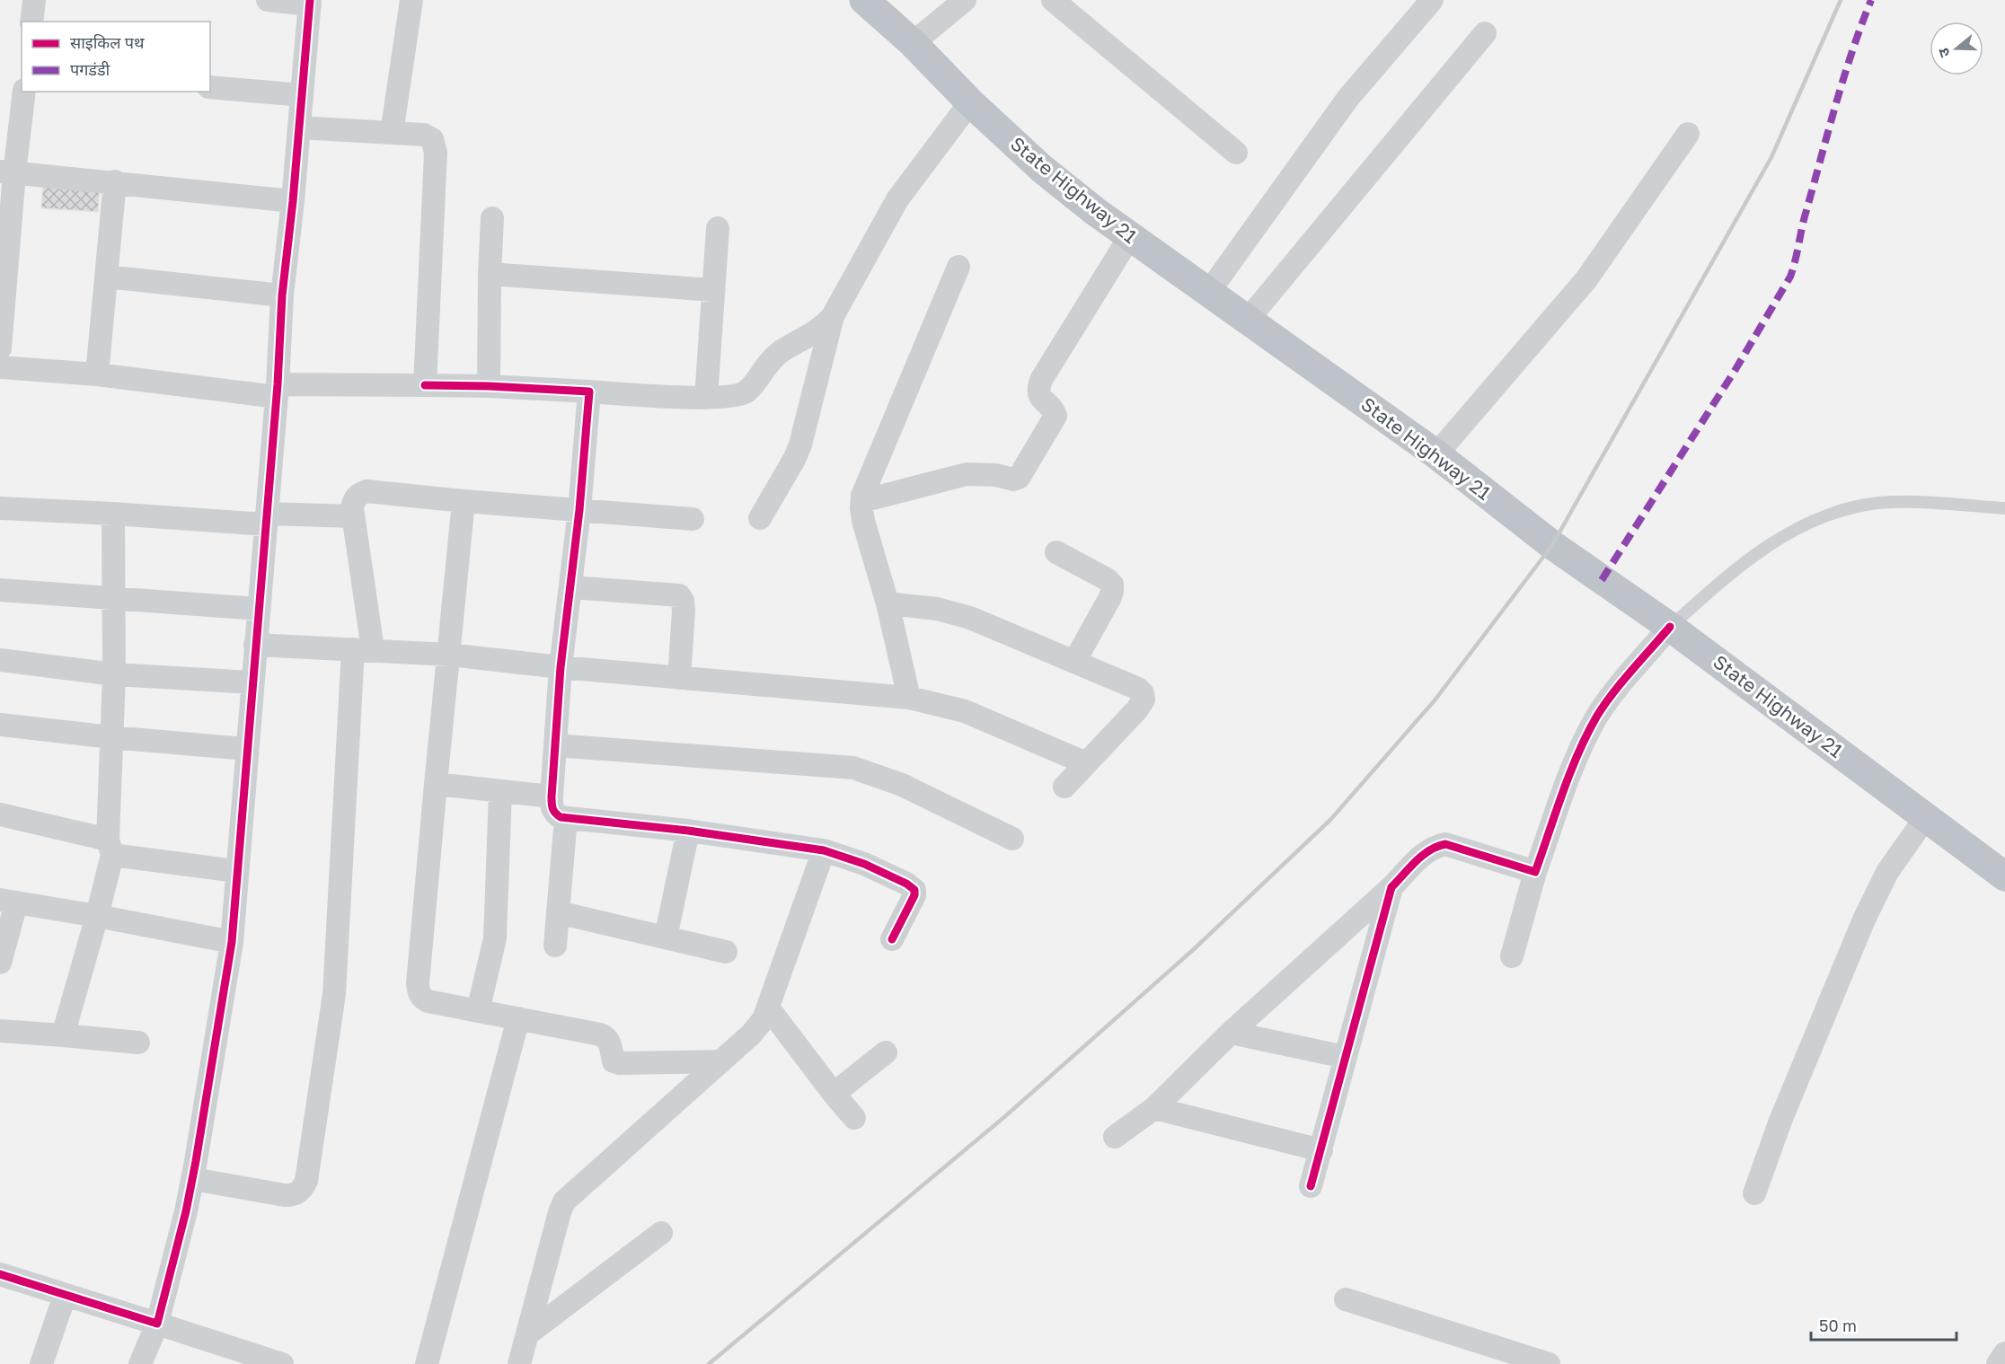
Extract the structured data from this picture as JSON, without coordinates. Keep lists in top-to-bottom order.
{
  "streets": {
    "highway": ["State Highway 21"]
  },
  "legend": ["साइकिल पथ", "पगडंडी"],
  "scale_bar": "50 m",
  "north": "left"
}
